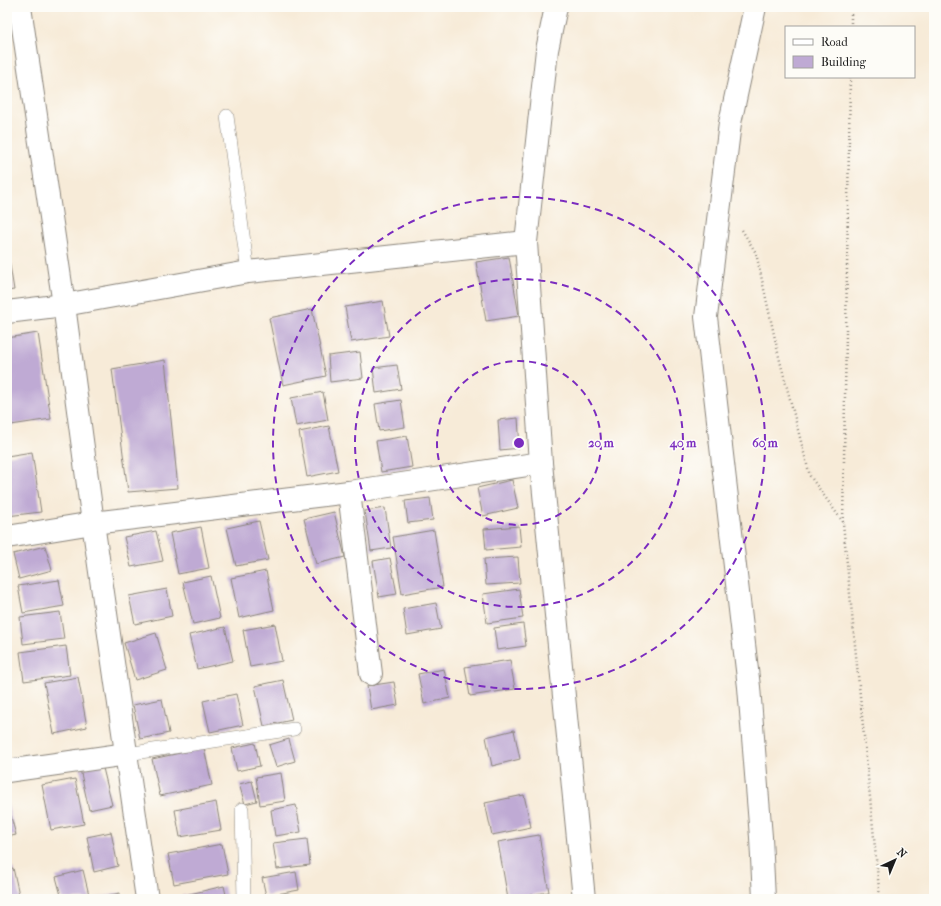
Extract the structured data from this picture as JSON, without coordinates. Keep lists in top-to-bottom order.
{
  "legend": ["Road", "Building"],
  "north": "top right",
  "rings": ["20 m", "40 m", "60 m"]
}
